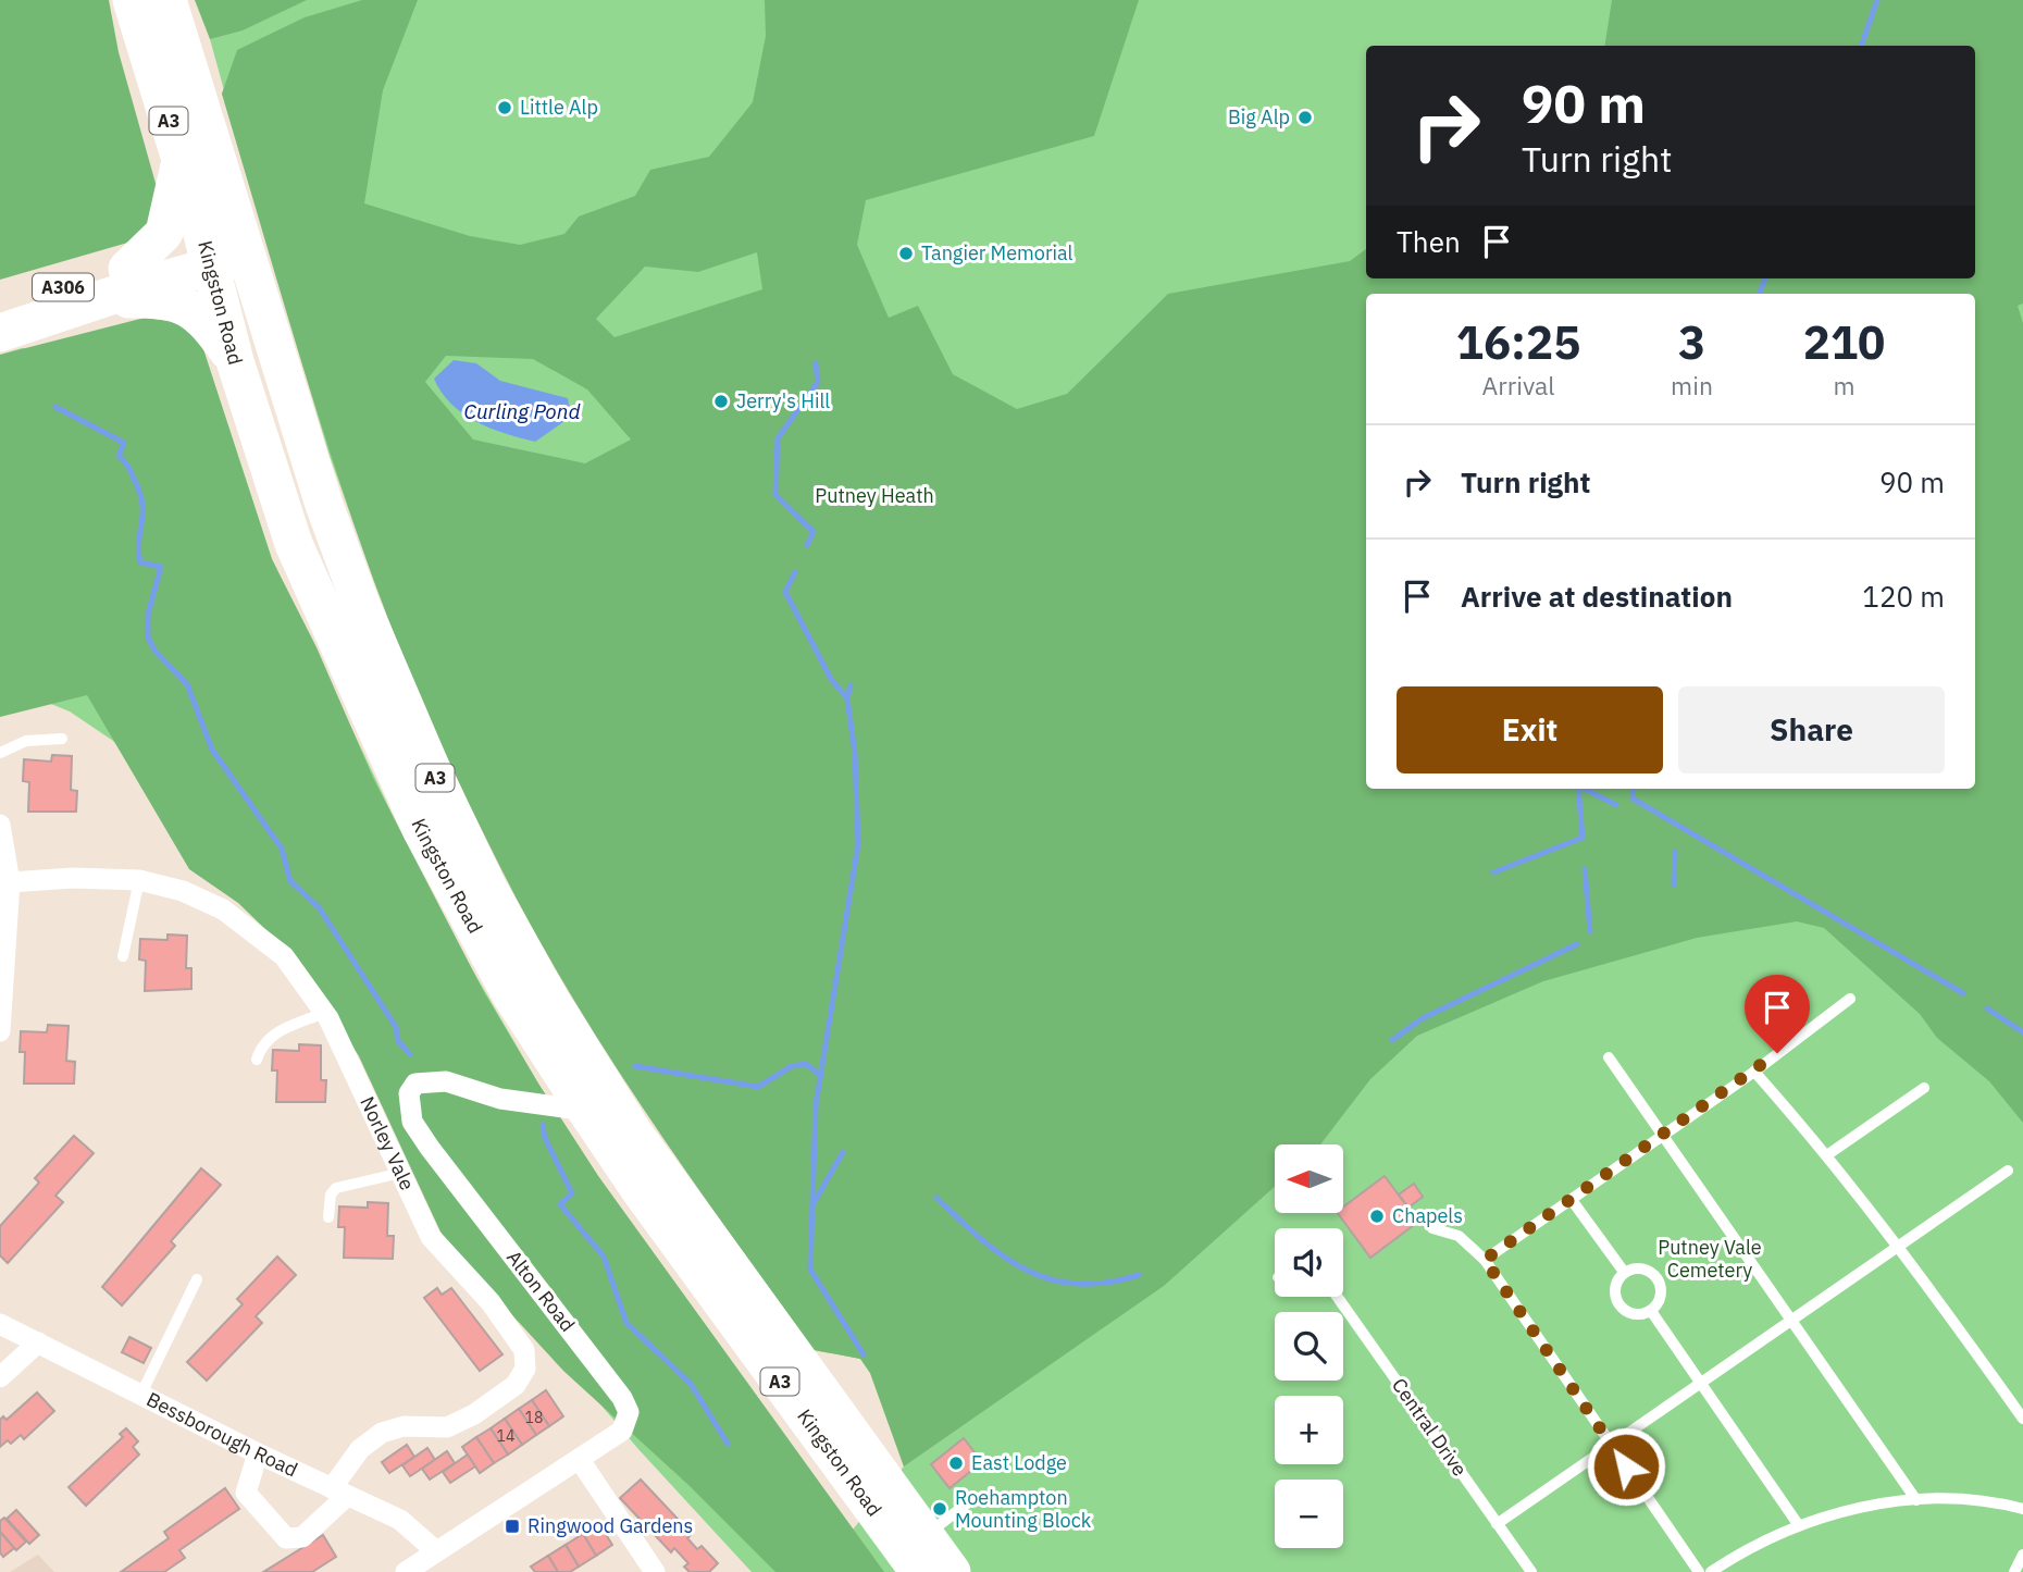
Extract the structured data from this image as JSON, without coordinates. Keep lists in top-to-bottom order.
{
  "streets": {
    "highway": ["A3", "A306", "Kingston Road"],
    "street": ["Norley Vale", "Alton Road", "Bessborough Road"],
    "lane": ["Central Drive"]
  },
  "crossings": [
    ["A306", "Kingston Road"],
    ["Kingston Road", "Alton Road"],
    ["Norley Vale", "Bessborough Road"],
    ["Alton Road", "Bessborough Road"]
  ],
  "water": ["Curling Pond"],
  "parks": ["Putney Heath", "Putney Vale Cemetery"],
  "places": {
    "other": [
      "Little Alp",
      "Big Alp",
      "Tangier Memorial",
      "Jerry's Hill",
      "Chapels",
      "East Lodge",
      "Roehampton Mounting Block"
    ],
    "transit": ["Ringwood Gardens"]
  },
  "house_numbers": ["18", "14"],
  "north": "left",
  "page": {
    "turn": ["90 m", "Turn right"],
    "then": "Then",
    "eta": [
      "16:25",
      "Arrival",
      "3",
      "min",
      "210",
      "m"
    ],
    "list": [
      {
        "name": "Turn right",
        "value": "90 m"
      },
      {
        "name": "Arrive at destination",
        "value": "120 m"
      }
    ],
    "buttons": ["Exit", "Share"],
    "map_buttons": ["+", "−"]
  }
}
